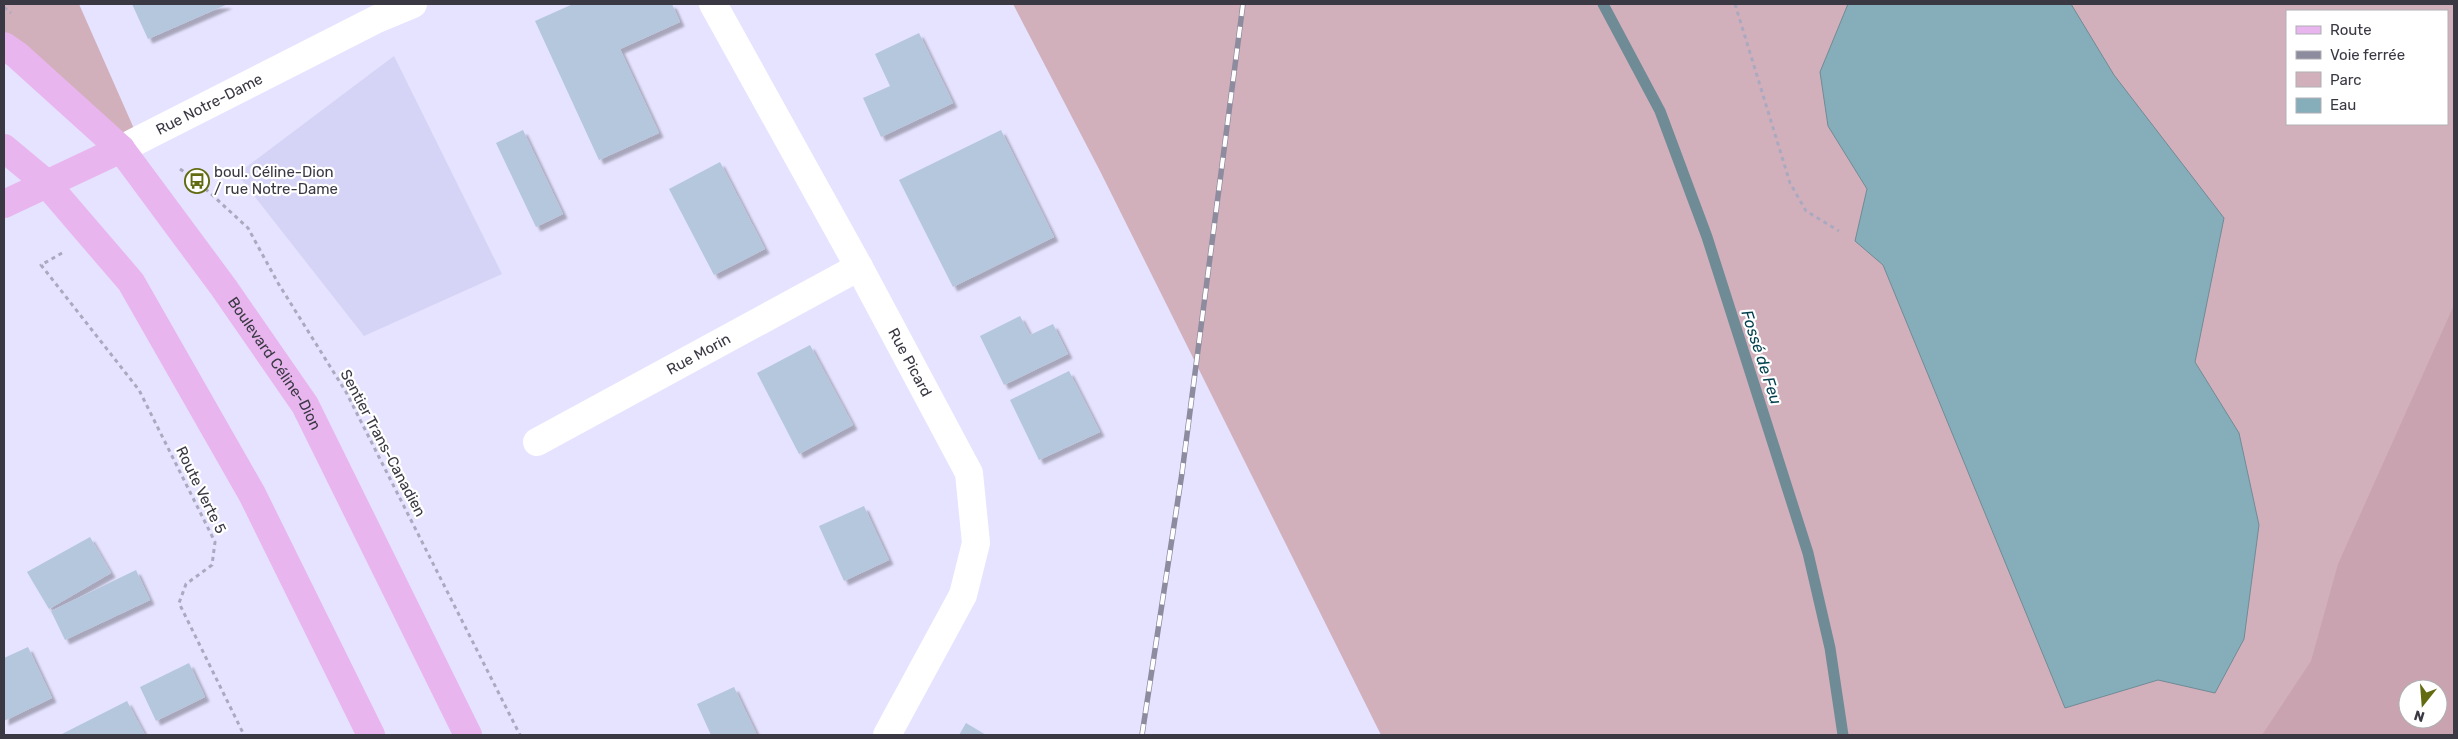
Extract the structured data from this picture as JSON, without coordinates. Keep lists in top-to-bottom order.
{
  "streets": {
    "main road": ["Rue Notre-Dame", "Boulevard Céline-Dion"],
    "street": ["Rue Morin", "Rue Picard"],
    "path": ["Sentier Trans-Canadien", "Route Verte 5"]
  },
  "crossings": [
    ["Rue Notre-Dame", "Boulevard Céline-Dion"],
    ["Rue Morin", "Rue Picard"]
  ],
  "water": ["Fossé de Feu"],
  "places": {
    "bus stop": ["boul. Céline-Dion / rue Notre-Dame"]
  },
  "legend": [
    "Route",
    "Voie ferrée",
    "Parc",
    "Eau"
  ],
  "north": "bottom"
}
